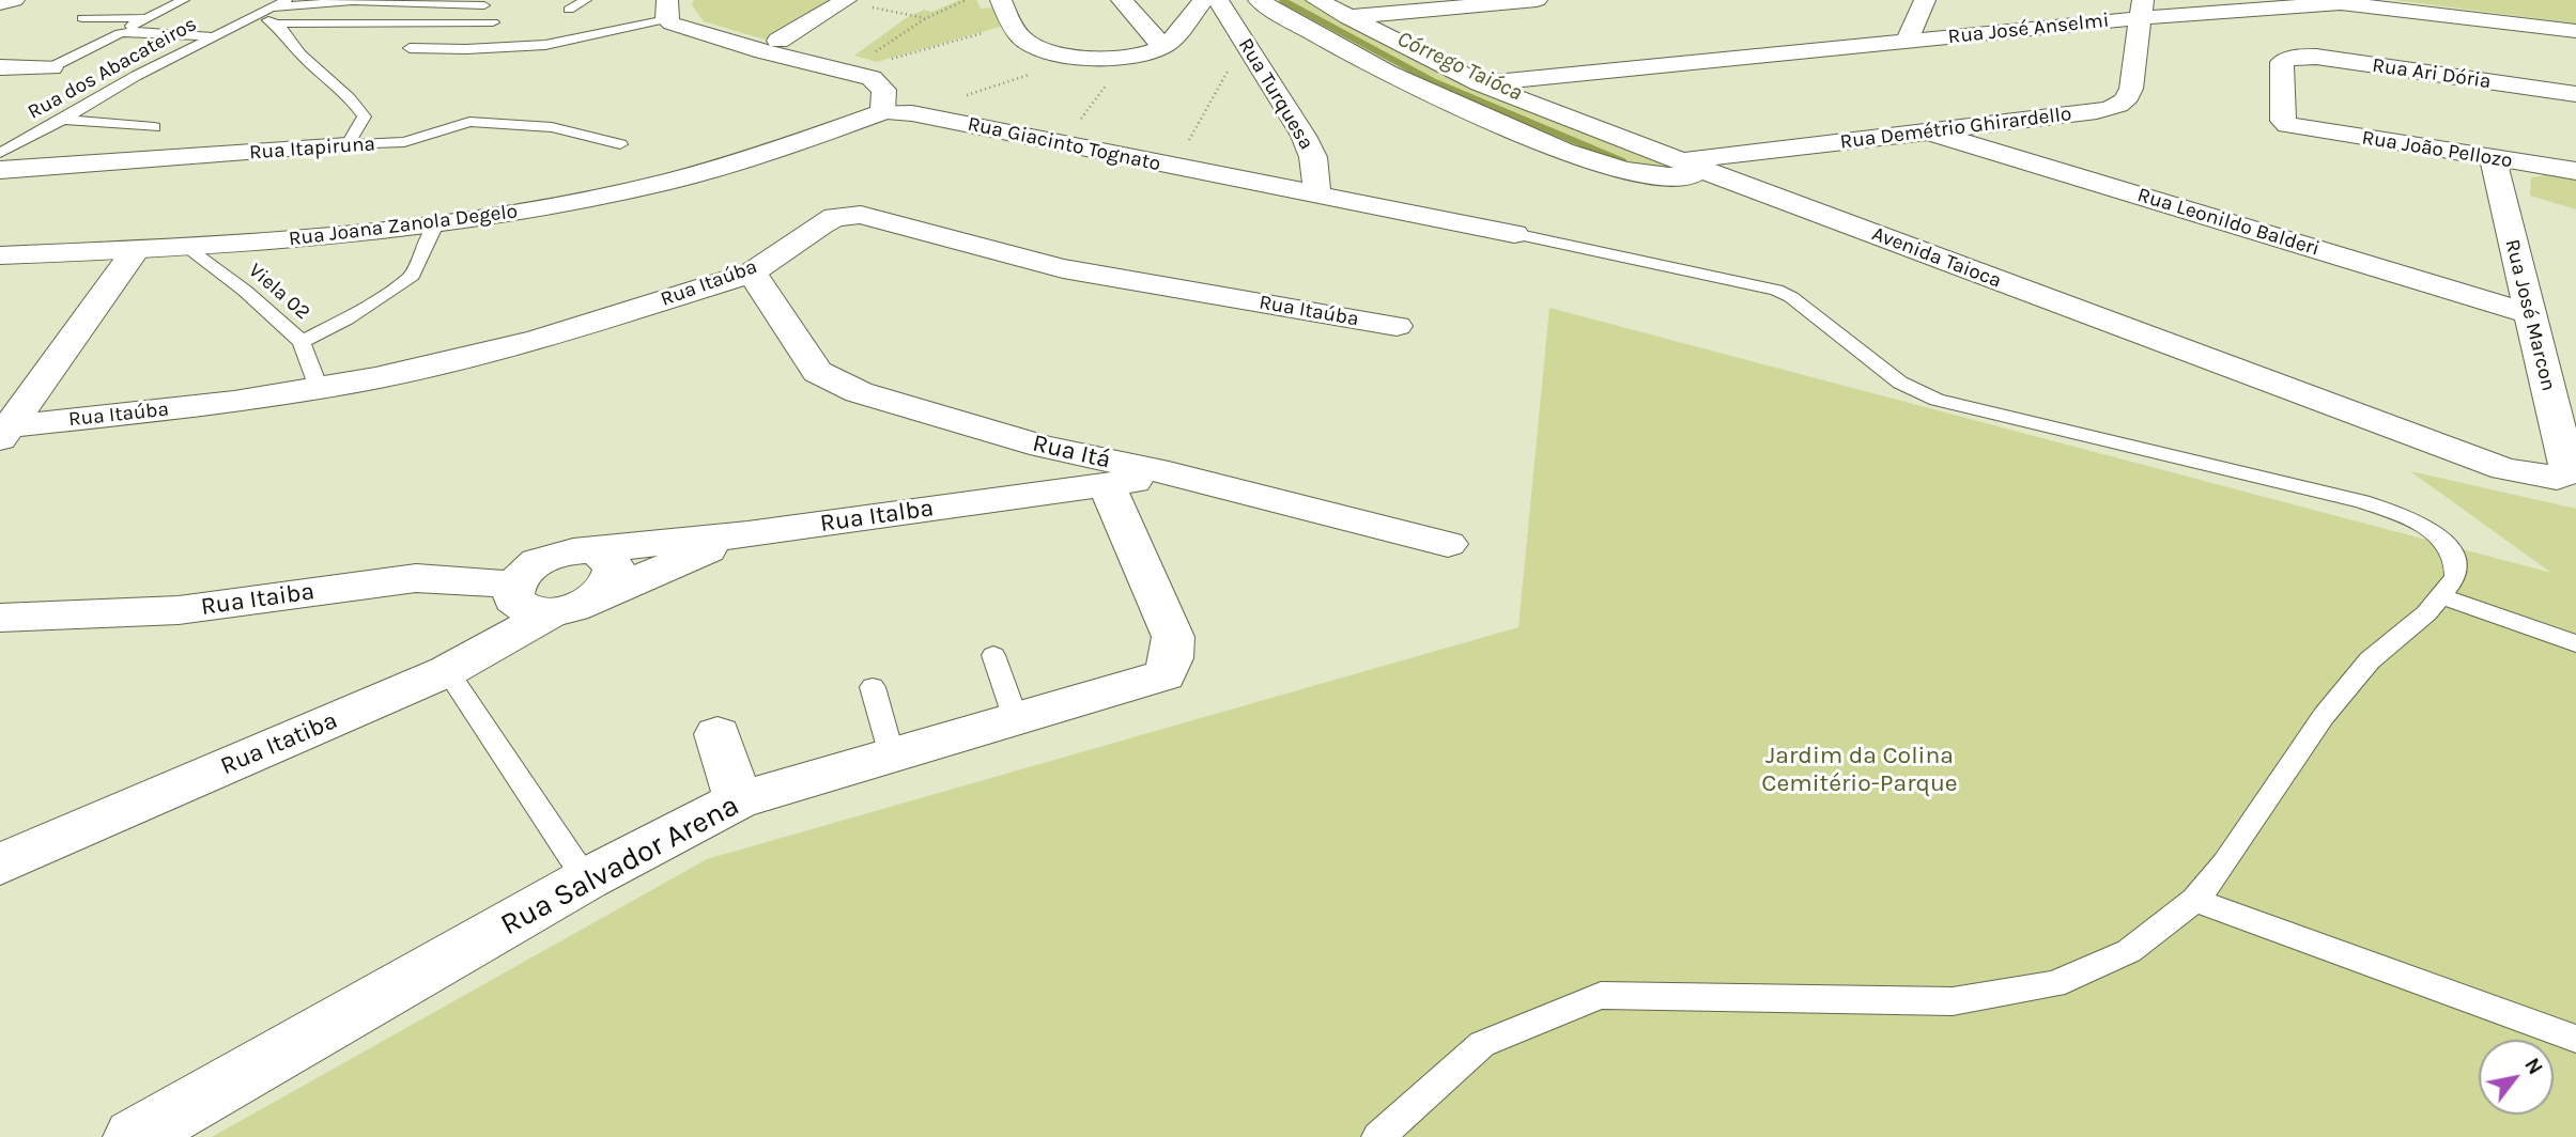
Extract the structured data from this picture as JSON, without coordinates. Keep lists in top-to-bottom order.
{
  "streets": {
    "street": [
      "Rua José Anselmi",
      "Rua Ari Dória",
      "Rua Turquesa",
      "Rua Demétrio Ghirardello",
      "Rua Giacinto Tognato",
      "Rua Itapiruna",
      "Rua João Pellozo",
      "Rua Leonildo Balderi",
      "Rua Joana Zanola Degelo",
      "Avenida Taioca",
      "Rua Itaúba",
      "Rua José Marcon",
      "Rua Itá",
      "Rua Italba",
      "Rua Itaiba",
      "Rua Itatiba",
      "Rua Salvador Arena"
    ],
    "lane": ["Rua dos Abacateiros", "Viela 02"]
  },
  "crossings": [
    ["Rua José Anselmi", "Rua Demétrio Ghirardello"],
    ["Rua José Anselmi", "Avenida Taioca"],
    ["Rua Ari Dória", "Rua João Pellozo"],
    ["Rua Turquesa", "Rua Giacinto Tognato"],
    ["Rua Demétrio Ghirardello", "Rua Leonildo Balderi"],
    ["Rua Demétrio Ghirardello", "Avenida Taioca"],
    ["Rua Giacinto Tognato", "Rua Joana Zanola Degelo"],
    ["Rua João Pellozo", "Rua José Marcon"],
    ["Rua Leonildo Balderi", "Rua José Marcon"],
    ["Rua Joana Zanola Degelo", "Viela 02"],
    ["Avenida Taioca", "Rua José Marcon"],
    ["Rua Itaúba", "Viela 02"],
    ["Rua Itaúba", "Rua Itá"],
    ["Rua Itá", "Rua Italba"],
    ["Rua Italba", "Rua Itaiba"],
    ["Rua Italba", "Rua Salvador Arena"]
  ],
  "water": ["Córrego Taióca"],
  "parks": ["Jardim da Colina Cemitério-Parque"],
  "north": "top right"
}
